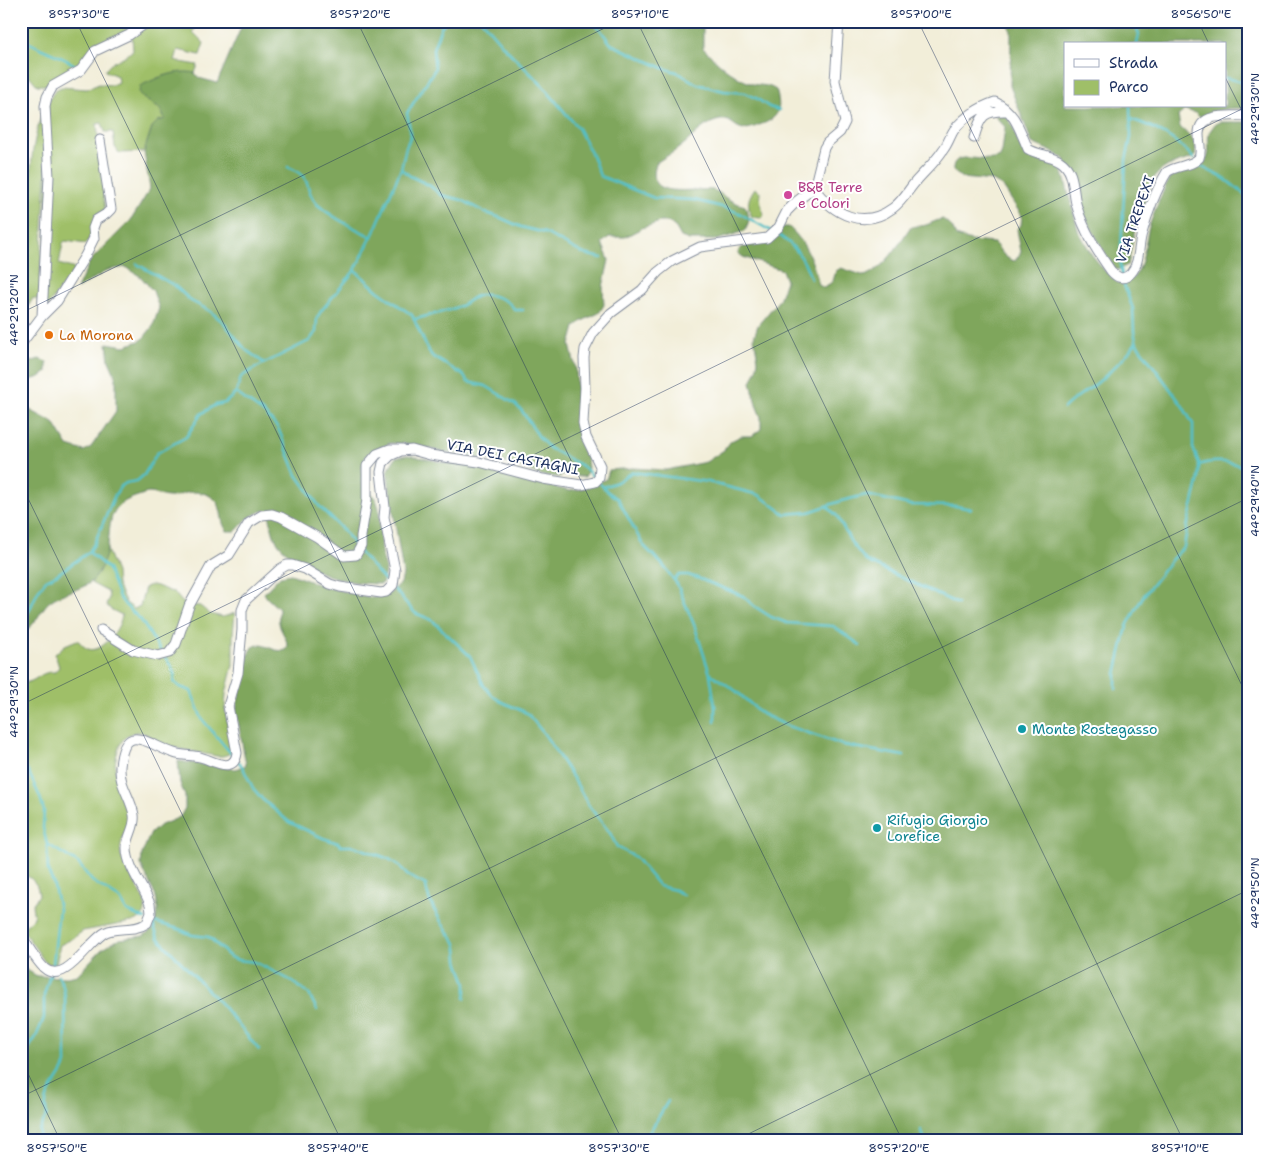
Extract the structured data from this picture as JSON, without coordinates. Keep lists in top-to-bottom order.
{
  "streets": {
    "street": ["VIA TREPEXI", "VIA DEI CASTAGNI"]
  },
  "places": [
    "B&B Terre e Colori",
    "La Morona",
    "Monte Rostegasso",
    "Rifugio Giorgio Lorefice"
  ],
  "legend": ["Strada", "Parco"],
  "coordinates": [
    "8°57'30\"E",
    "8°57'20\"E",
    "8°57'10\"E",
    "8°57'00\"E",
    "8°56'50\"E",
    "44°29'30\"N",
    "44°29'20\"N",
    "44°29'40\"N",
    "44°29'50\"N",
    "8°57'50\"E",
    "8°57'40\"E"
  ]
}
